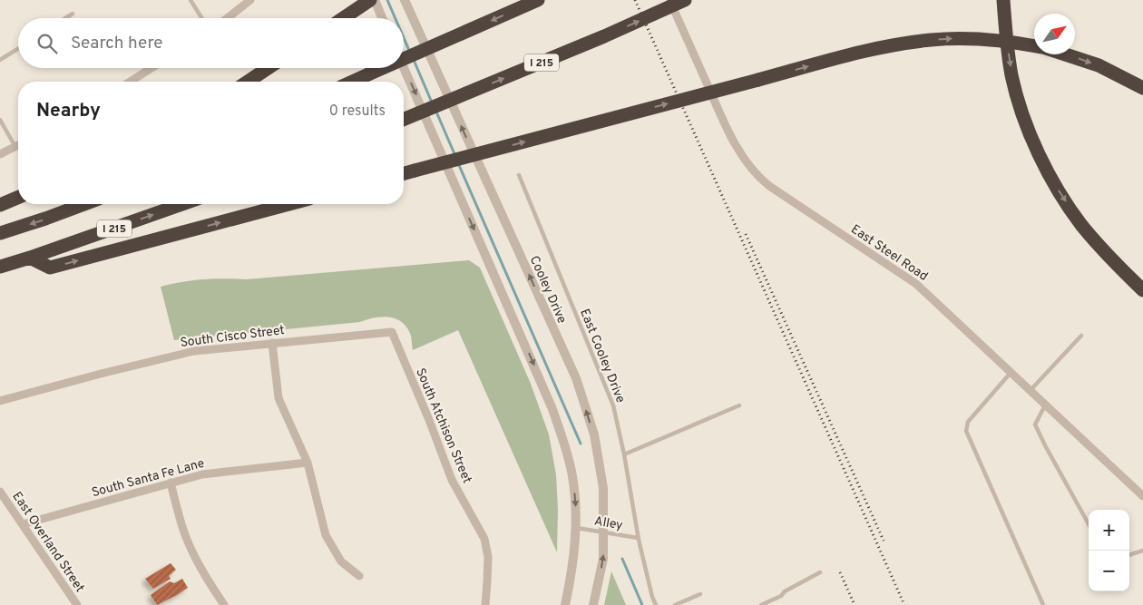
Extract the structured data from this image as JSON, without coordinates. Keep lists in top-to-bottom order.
{
  "streets": {
    "highway": ["I 215"],
    "street": [
      "East Steel Road",
      "Cooley Drive",
      "South Cisco Street",
      "South Atchison Street",
      "South Santa Fe Lane",
      "East Overland Street"
    ],
    "lane": ["East Cooley Drive", "Alley"]
  },
  "crossings": [
    ["Cooley Drive", "Alley"],
    ["South Cisco Street", "South Atchison Street"],
    ["East Cooley Drive", "Alley"],
    ["South Santa Fe Lane", "East Overland Street"]
  ],
  "north": "top right",
  "page": {
    "search": "Search here",
    "heading": ["Nearby", "0 results"],
    "map_buttons": ["+", "−"]
  }
}
